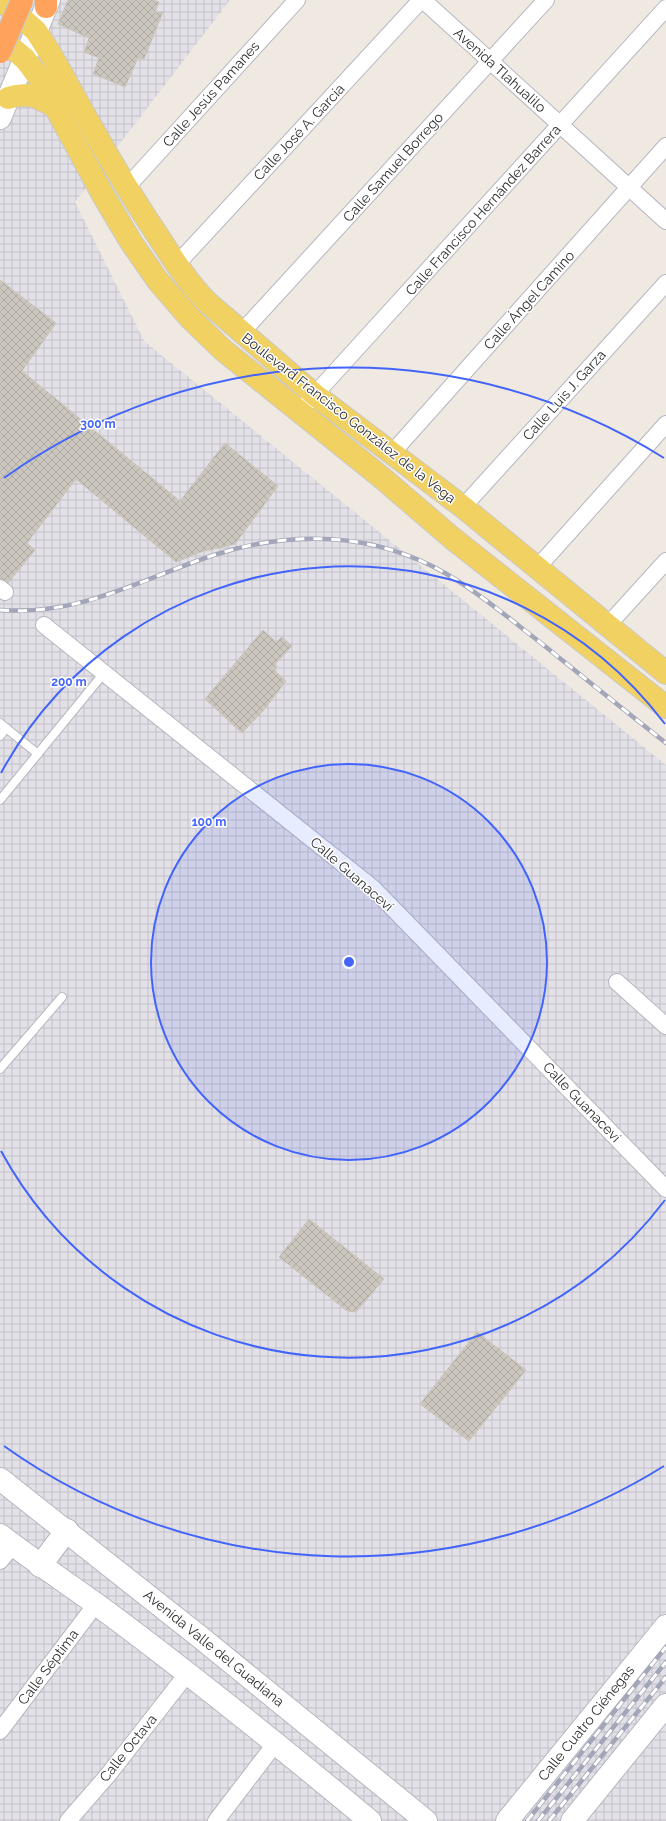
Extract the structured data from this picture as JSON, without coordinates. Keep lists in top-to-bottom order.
{
  "streets": {
    "main road": ["Boulevard Francisco González de la Vega", "Avenida Valle del Guadiana", "Calle Cuatro Ciénegas"],
    "street": [
      "Avenida Tlahualilo",
      "Calle Jesús Pamanes",
      "Calle José A. García",
      "Calle Samuel Borrego",
      "Calle Francisco Hernández Barrera",
      "Calle Ángel Camino",
      "Calle Luis J. Garza",
      "Calle Guanaceví",
      "Calle Séptima",
      "Calle Octava"
    ]
  },
  "crossings": [
    ["Avenida Tlahualilo", "Calle José A. García"],
    ["Avenida Tlahualilo", "Calle Samuel Borrego"],
    ["Avenida Tlahualilo", "Calle Francisco Hernández Barrera"],
    ["Avenida Tlahualilo", "Calle Ángel Camino"],
    ["Calle Jesús Pamanes", "Boulevard Francisco González de la Vega"],
    ["Calle José A. García", "Boulevard Francisco González de la Vega"],
    ["Calle Samuel Borrego", "Boulevard Francisco González de la Vega"],
    ["Calle Francisco Hernández Barrera", "Boulevard Francisco González de la Vega"],
    ["Calle Ángel Camino", "Boulevard Francisco González de la Vega"],
    ["Calle Luis J. Garza", "Boulevard Francisco González de la Vega"]
  ],
  "rings": ["300 m", "200 m", "100 m"]
}
